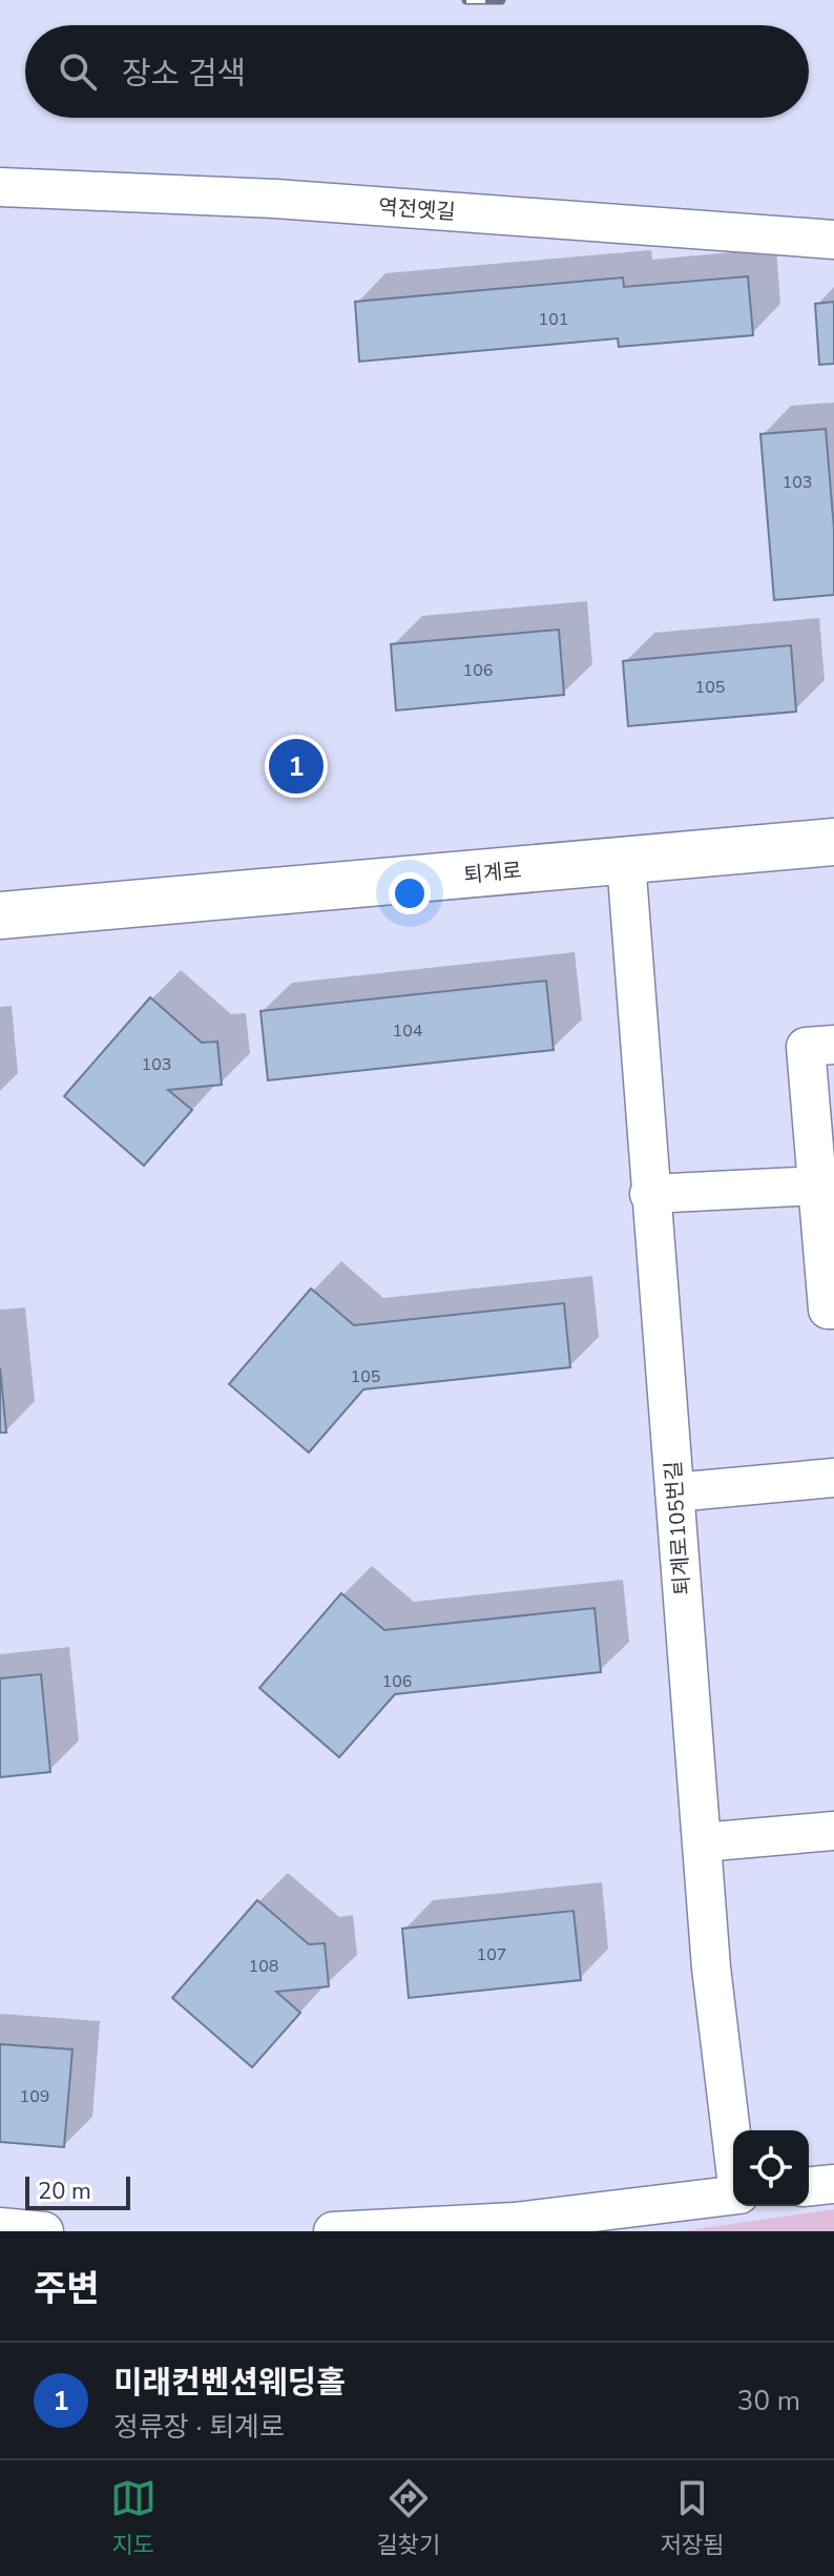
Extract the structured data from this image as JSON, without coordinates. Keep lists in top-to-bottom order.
{
  "streets": {
    "street": ["역전옛길", "퇴계로", "퇴계로105번길"]
  },
  "crossings": [
    ["퇴계로", "퇴계로105번길"]
  ],
  "house_numbers": [
    "101",
    "103",
    "106",
    "105",
    "104",
    "103",
    "105",
    "106",
    "107",
    "108",
    "109"
  ],
  "scale_bar": "20 m",
  "page": {
    "search": "장소 검색",
    "pins": "1",
    "scale": "20 m",
    "heading": "주변",
    "list": [
      {
        "mark": "1",
        "name": "미래컨벤션웨딩홀",
        "note": "정류장 · 퇴계로",
        "value": "30 m"
      }
    ],
    "nav": ["지도", "길찾기", "저장됨"]
  }
}
